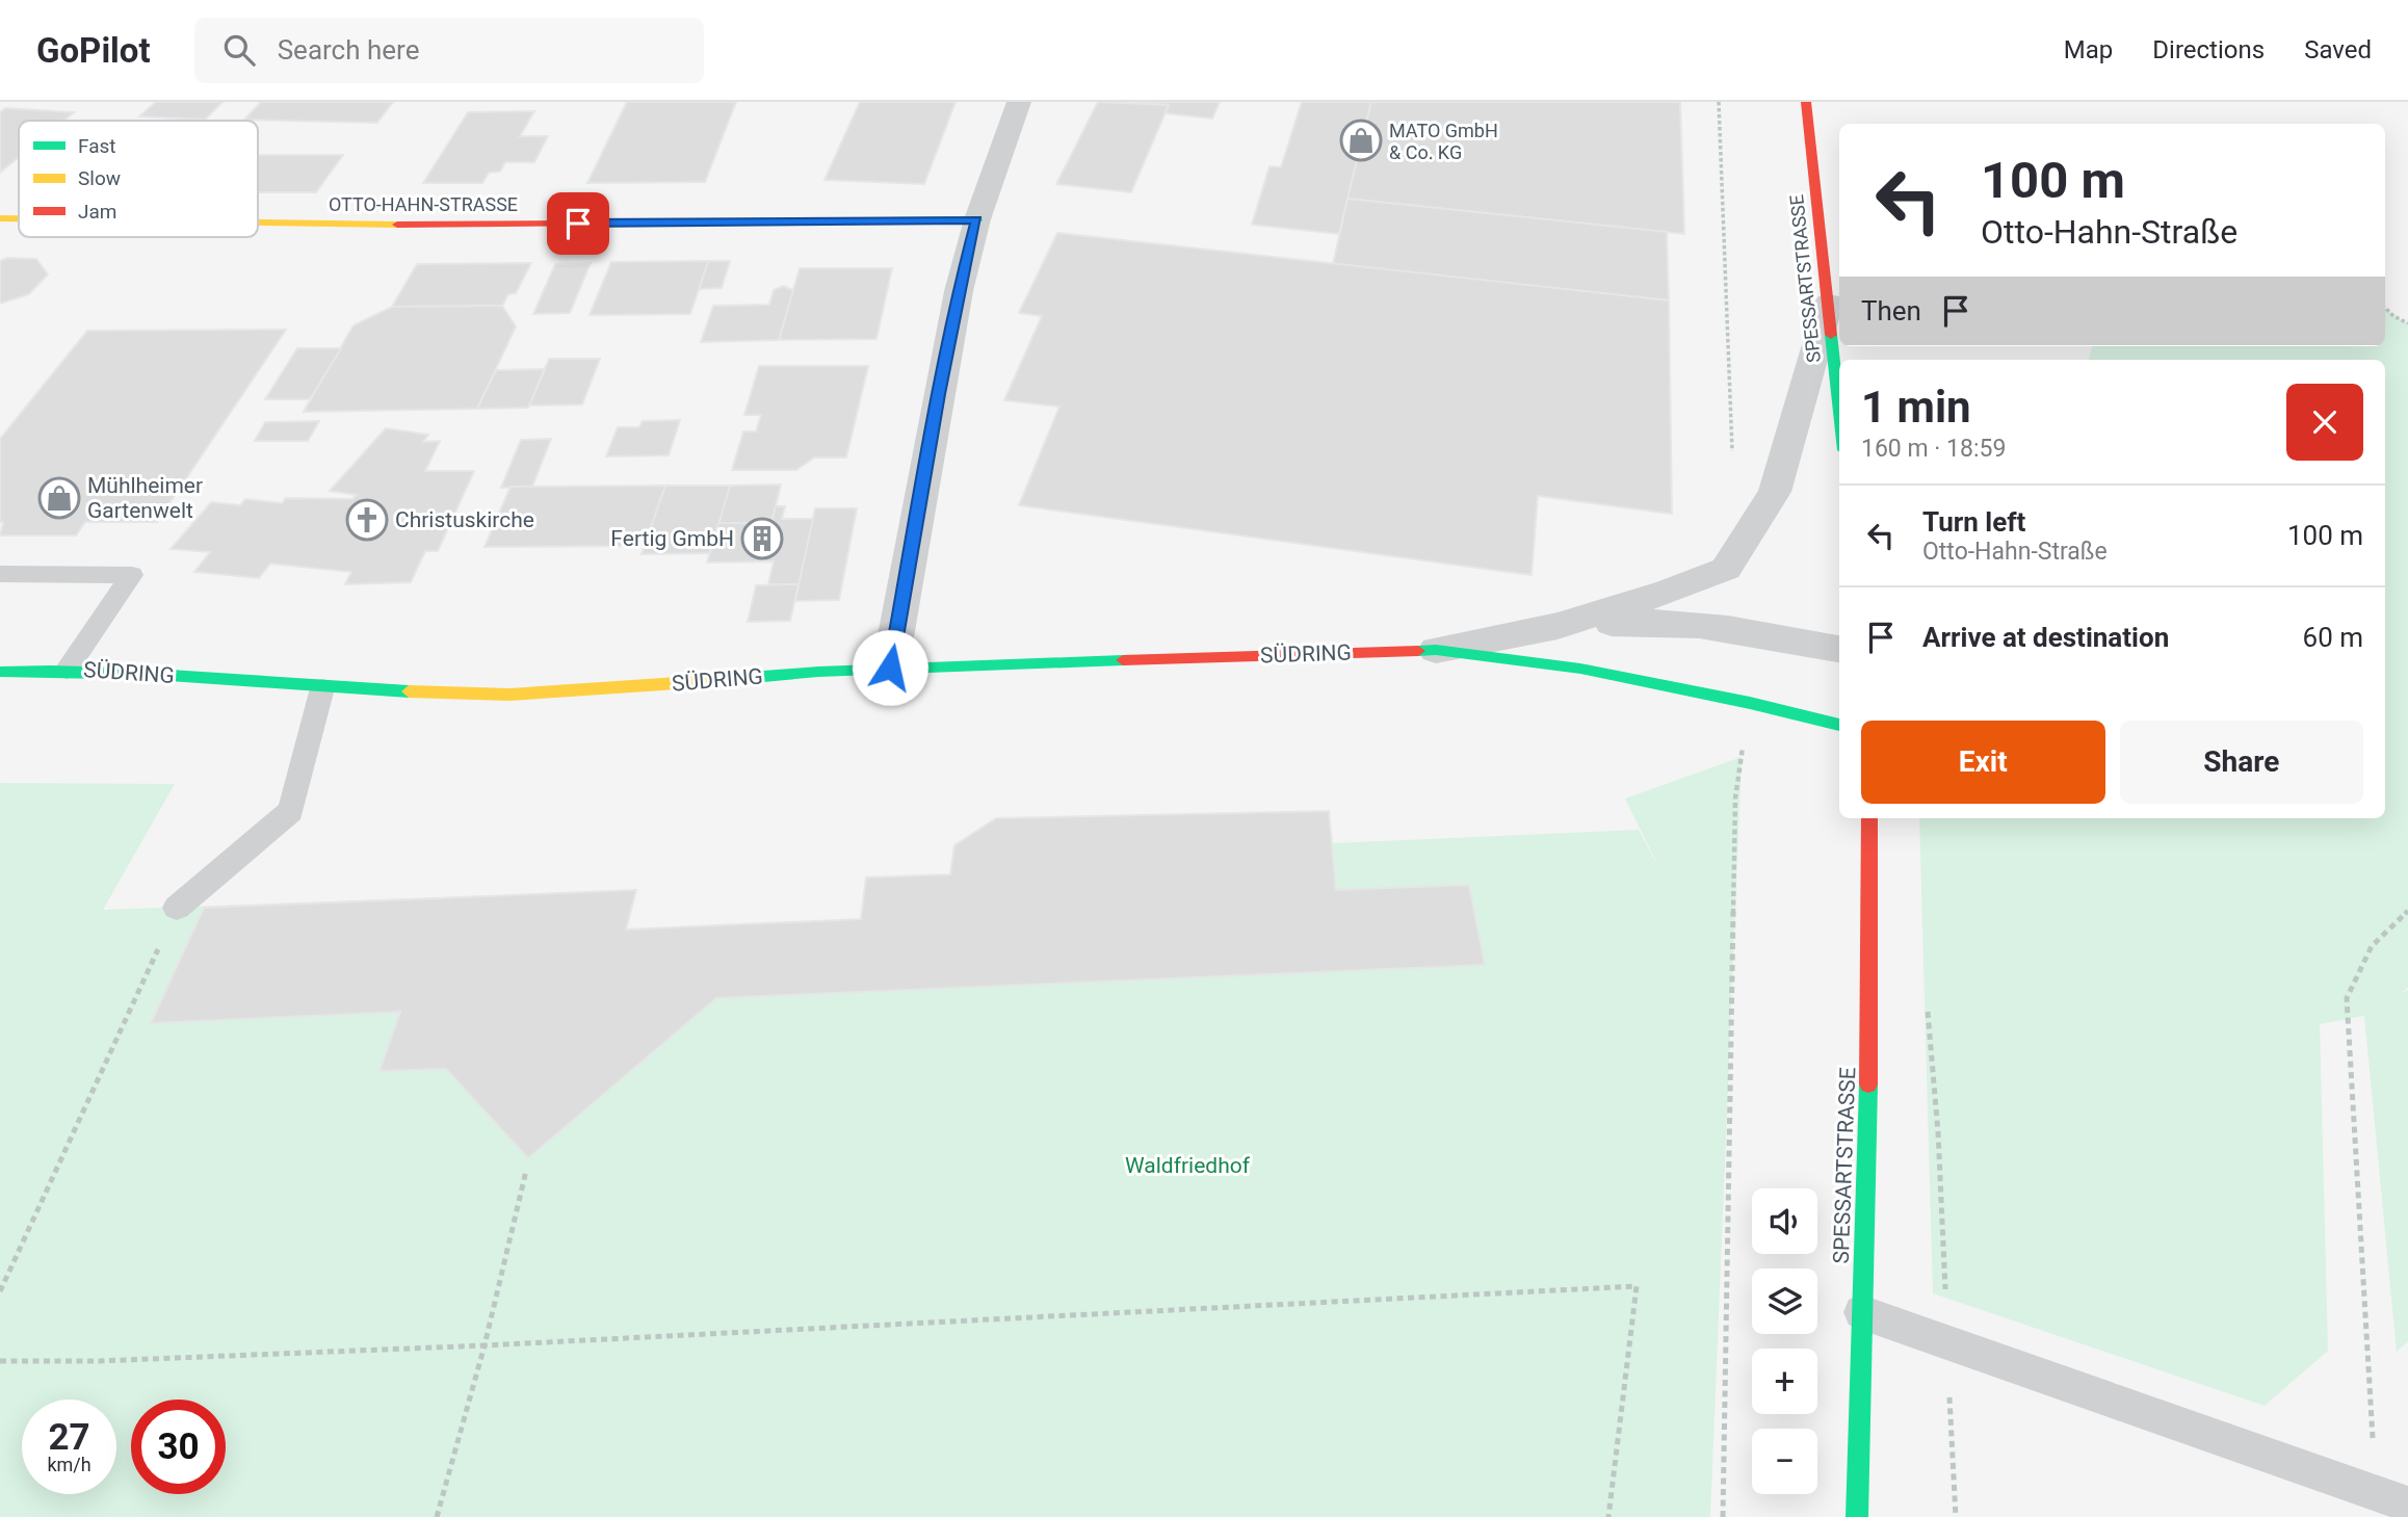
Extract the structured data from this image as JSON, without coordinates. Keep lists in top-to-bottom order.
{
  "streets": {
    "street": ["OTTO-HAHN-STRASSE", "SPESSARTSTRASSE", "SÜDRING"]
  },
  "crossings": [
    ["SPESSARTSTRASSE", "SÜDRING"]
  ],
  "parks": ["Waldfriedhof"],
  "places": {
    "shop": ["MATO GmbH & Co. KG", "Mühlheimer Gartenwelt"],
    "church": ["Christuskirche"],
    "building": ["Fertig GmbH"]
  },
  "legend": ["Fast", "Slow", "Jam"],
  "page": {
    "header": "GoPilot",
    "search": "Search here",
    "nav": ["Map", "Directions", "Saved"],
    "turn": ["100 m", "Otto-Hahn-Straße"],
    "then": "Then",
    "heading": ["1 min", "160 m · 18:59"],
    "list": [
      {
        "name": "Turn left",
        "note": "Otto-Hahn-Straße",
        "value": "100 m"
      },
      {
        "name": "Arrive at destination",
        "value": "60 m"
      }
    ],
    "buttons": ["Exit", "Share"],
    "map_buttons": ["+", "−"],
    "speed": "27 km/h",
    "limit": "30"
  }
}
